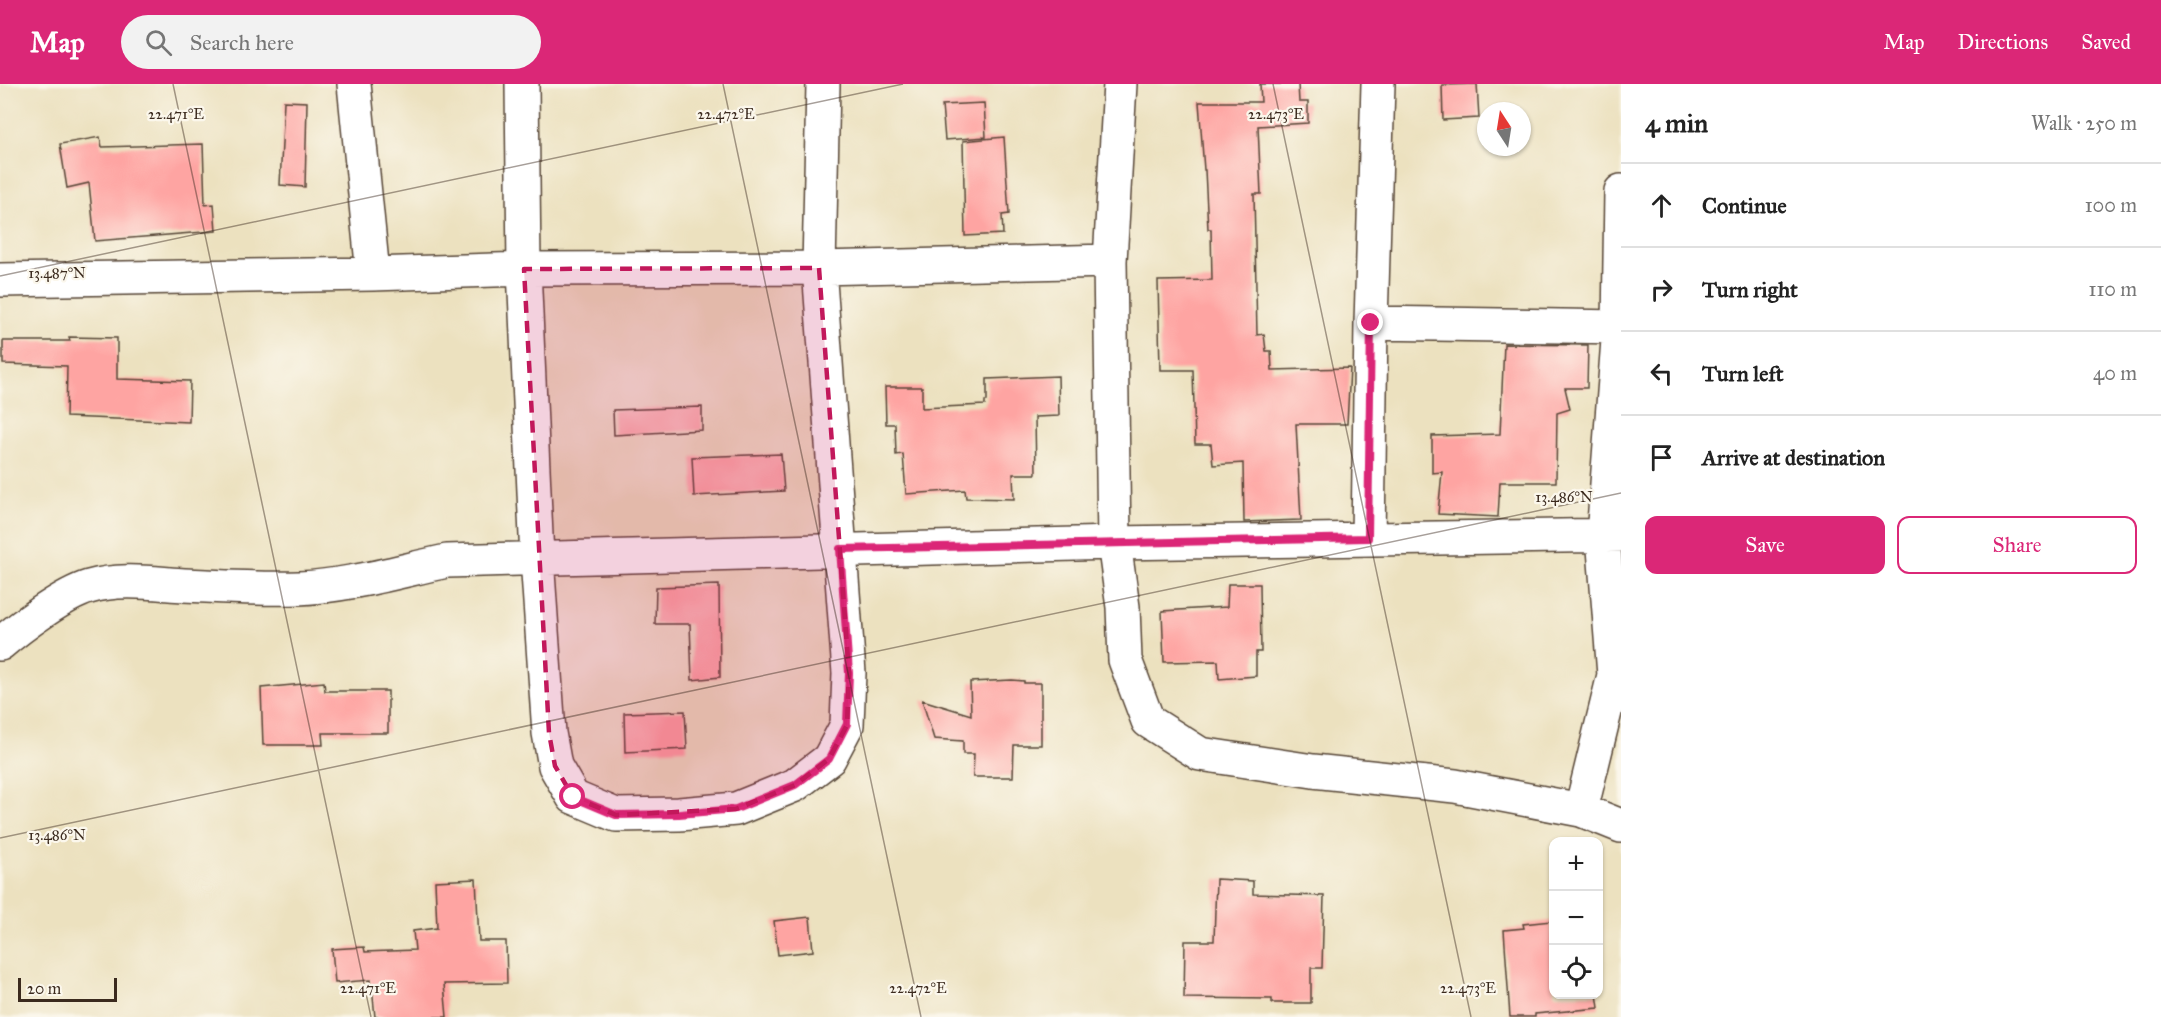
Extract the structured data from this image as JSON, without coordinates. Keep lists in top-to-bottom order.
{
  "scale_bar": "20 m",
  "north": "top",
  "page": {
    "header": "Map",
    "search": "Search here",
    "nav": ["Map", "Directions", "Saved"],
    "heading": ["4 min", "Walk · 250 m"],
    "list": [
      ["Continue", "100 m"],
      ["Turn right", "110 m"],
      ["Turn left", "40 m"],
      "Arrive at destination"
    ],
    "buttons": ["Save", "Share"],
    "map_buttons": ["+", "−"],
    "scale": "20 m"
  },
  "coordinates": [
    "22.471°E",
    "22.472°E",
    "22.473°E",
    "13.487°N",
    "13.486°N"
  ]
}
